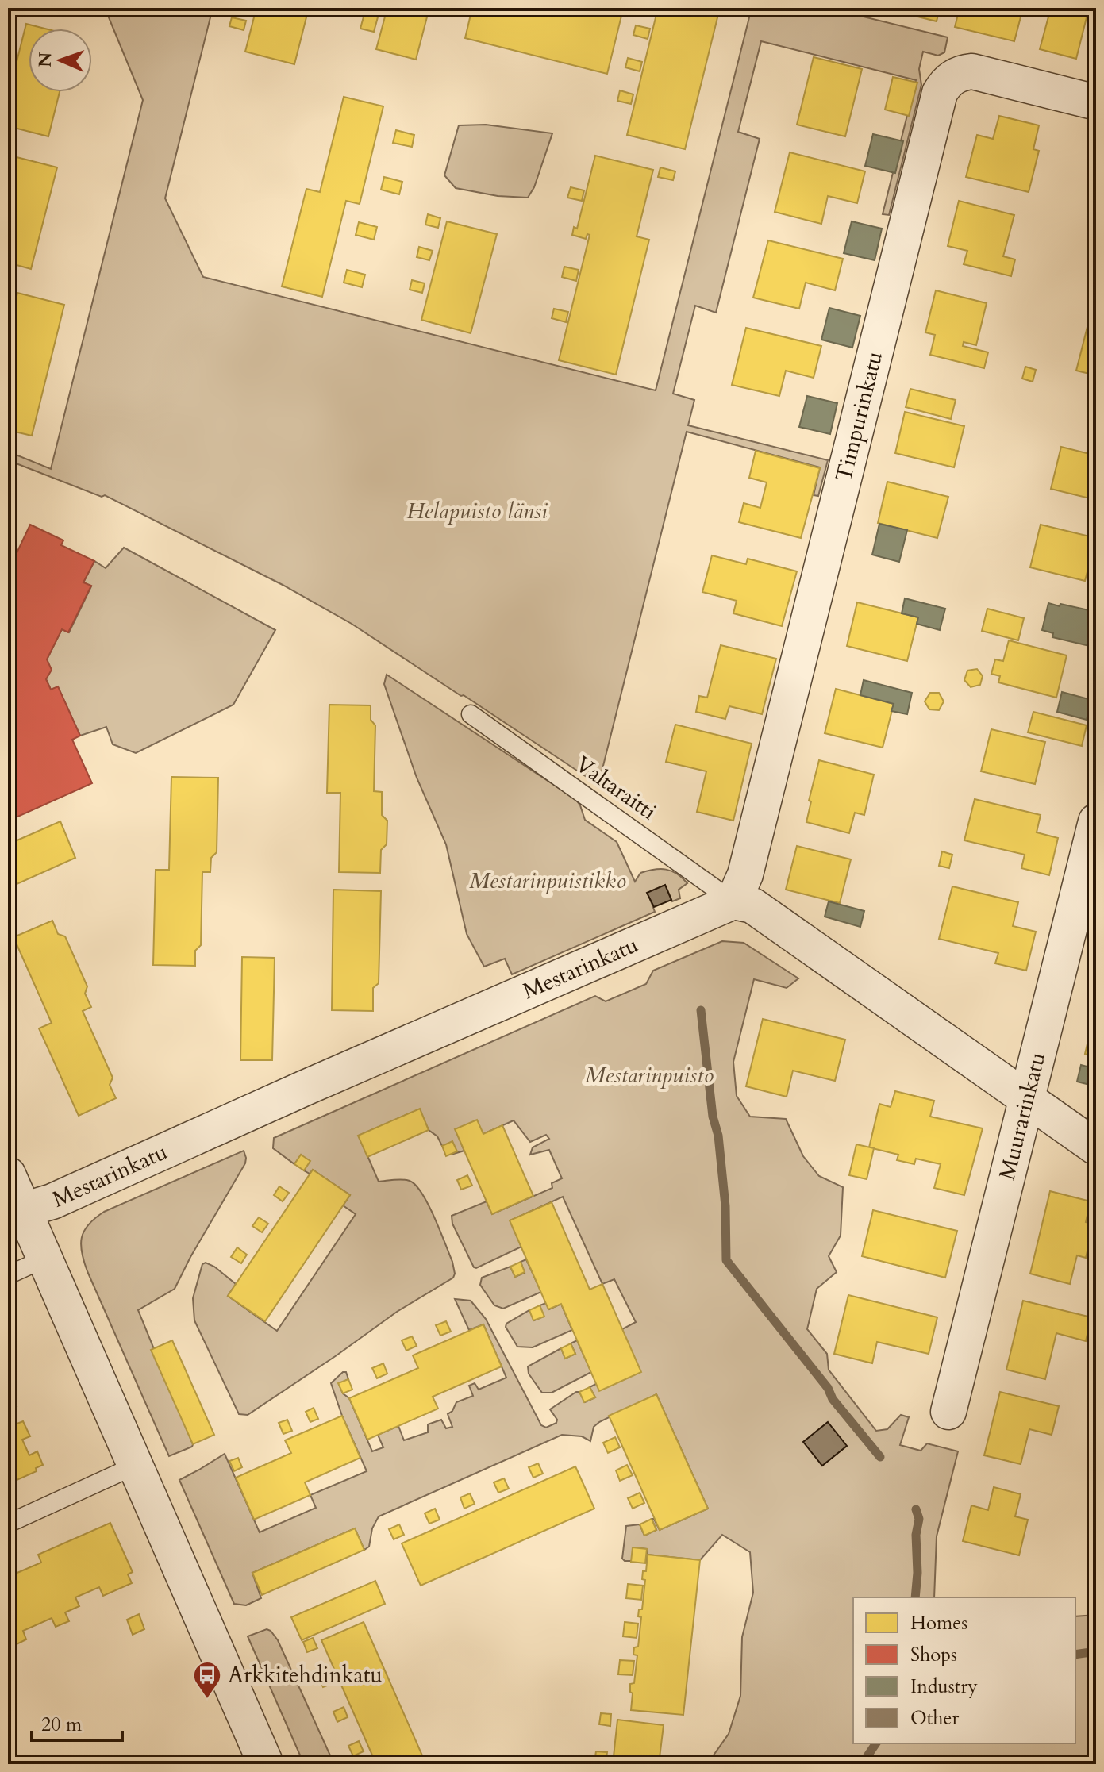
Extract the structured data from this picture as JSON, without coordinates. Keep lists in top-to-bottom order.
{
  "streets": {
    "street": ["Timpurinkatu", "Mestarinkatu", "Muurarinkatu"],
    "lane": ["Valtaraitti"]
  },
  "crossings": [
    ["Timpurinkatu", "Valtaraitti"],
    ["Timpurinkatu", "Mestarinkatu"],
    ["Valtaraitti", "Mestarinkatu"]
  ],
  "parks": ["Helapuisto länsi", "Mestarinpuistikko", "Mestarinpuisto"],
  "places": {
    "bus stop": ["Arkkitehdinkatu"]
  },
  "legend": [
    "Homes",
    "Shops",
    "Industry",
    "Other"
  ],
  "scale_bar": "20 m",
  "north": "left"
}
